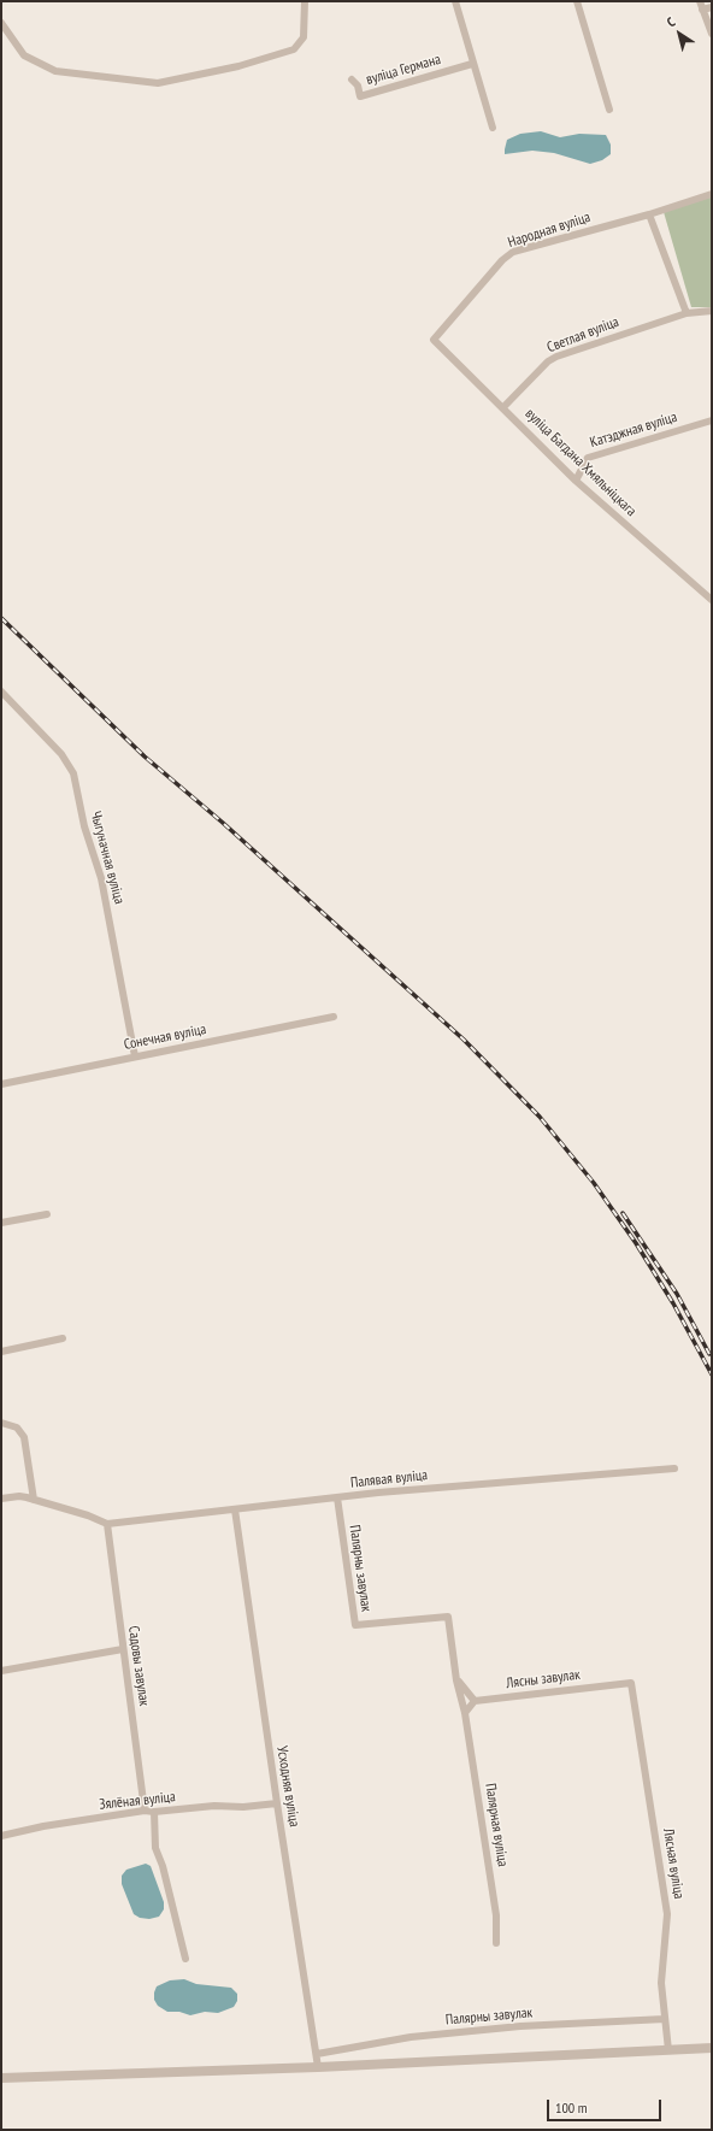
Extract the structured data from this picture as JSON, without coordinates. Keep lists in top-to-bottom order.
{
  "streets": {
    "street": [
      "вуліца Германа",
      "Народная вуліца",
      "Светлая вуліца",
      "Катэджная вуліца",
      "вуліца Багдана Хмяльніцкага",
      "Чыгуначная вуліца",
      "Сонечная вуліца",
      "Палявая вуліца",
      "Палярны завулак",
      "Садовы завулак",
      "Лясны завулак",
      "Усходняя вуліца",
      "Зялёная вуліца",
      "Палярная вуліца",
      "Лясная вуліца"
    ]
  },
  "crossings": [
    ["Народная вуліца", "вуліца Багдана Хмяльніцкага"],
    ["Светлая вуліца", "вуліца Багдана Хмяльніцкага"],
    ["Катэджная вуліца", "вуліца Багдана Хмяльніцкага"],
    ["Чыгуначная вуліца", "Сонечная вуліца"],
    ["Палявая вуліца", "Палярны завулак"],
    ["Палявая вуліца", "Садовы завулак"],
    ["Палявая вуліца", "Усходняя вуліца"],
    ["Палярны завулак", "Усходняя вуліца"],
    ["Палярны завулак", "Палярная вуліца"],
    ["Палярны завулак", "Лясная вуліца"],
    ["Садовы завулак", "Зялёная вуліца"],
    ["Лясны завулак", "Лясная вуліца"],
    ["Усходняя вуліца", "Зялёная вуліца"]
  ],
  "scale_bar": "100 m",
  "north": "top left"
}
